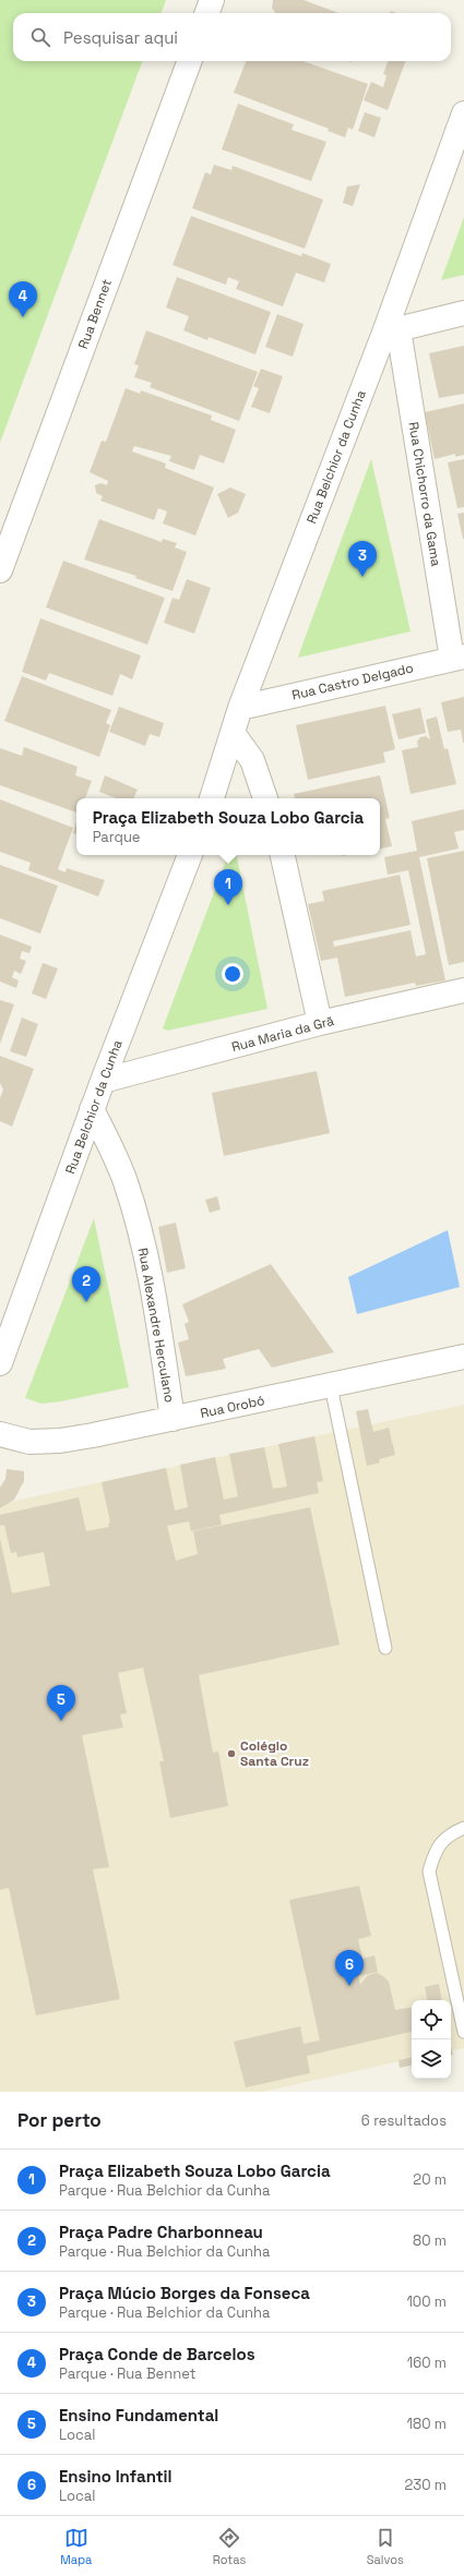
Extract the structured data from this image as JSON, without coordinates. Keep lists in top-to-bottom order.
{
  "streets": {
    "street": [
      "Rua Bennet",
      "Rua Belchior da Cunha",
      "Rua Chichorro da Gama",
      "Rua Castro Delgado",
      "Rua Maria da Grã",
      "Rua Alexandre Herculano",
      "Rua Orobó"
    ]
  },
  "crossings": [
    ["Rua Belchior da Cunha", "Rua Chichorro da Gama"],
    ["Rua Belchior da Cunha", "Rua Castro Delgado"],
    ["Rua Belchior da Cunha", "Rua Maria da Grã"],
    ["Rua Belchior da Cunha", "Rua Alexandre Herculano"],
    ["Rua Chichorro da Gama", "Rua Castro Delgado"],
    ["Rua Alexandre Herculano", "Rua Orobó"]
  ],
  "places": ["Colégio Santa Cruz"],
  "page": {
    "search": "Pesquisar aqui",
    "pins": [
      "4",
      "3",
      "1",
      "2",
      "5",
      "6"
    ],
    "popup": ["Praça Elizabeth Souza Lobo Garcia", "Parque"],
    "heading": ["Por perto", "6 resultados"],
    "list": [
      {
        "mark": "1",
        "name": "Praça Elizabeth Souza Lobo Garcia",
        "note": "Parque · Rua Belchior da Cunha",
        "value": "20 m"
      },
      {
        "mark": "2",
        "name": "Praça Padre Charbonneau",
        "note": "Parque · Rua Belchior da Cunha",
        "value": "80 m"
      },
      {
        "mark": "3",
        "name": "Praça Múcio Borges da Fonseca",
        "note": "Parque · Rua Belchior da Cunha",
        "value": "100 m"
      },
      {
        "mark": "4",
        "name": "Praça Conde de Barcelos",
        "note": "Parque · Rua Bennet",
        "value": "160 m"
      },
      {
        "mark": "5",
        "name": "Ensino Fundamental",
        "note": "Local",
        "value": "180 m"
      },
      {
        "mark": "6",
        "name": "Ensino Infantil",
        "note": "Local",
        "value": "230 m"
      }
    ],
    "nav": ["Mapa", "Rotas", "Salvos"]
  }
}
